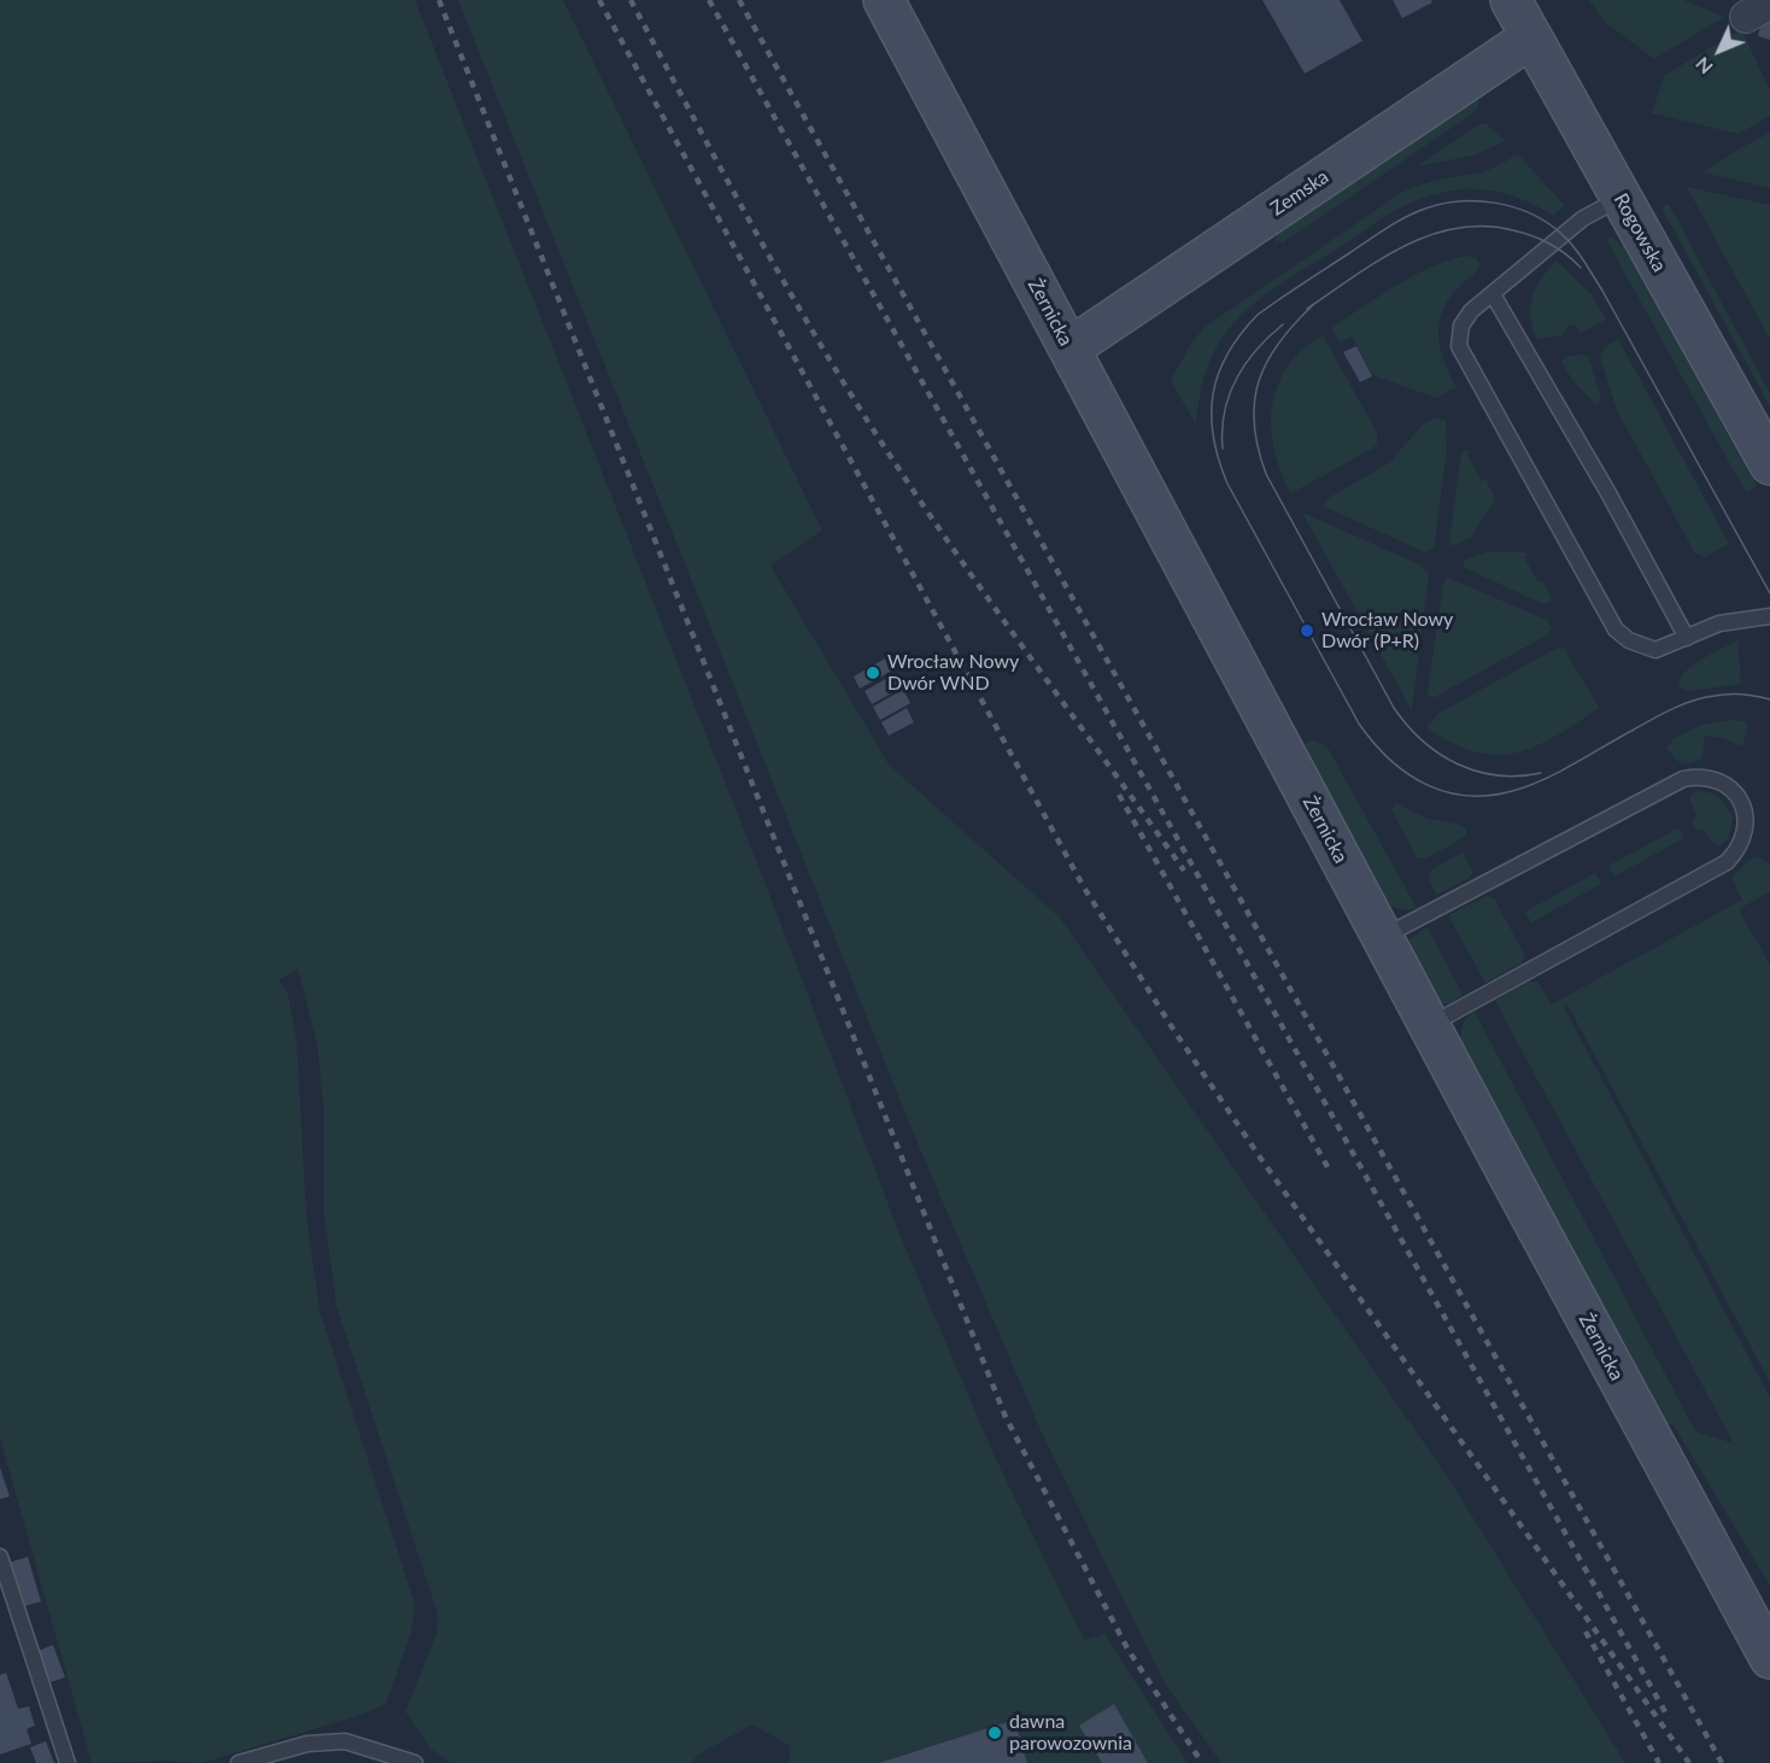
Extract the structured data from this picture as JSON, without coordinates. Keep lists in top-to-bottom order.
{
  "streets": {
    "street": ["Zemska", "Rogowska", "Żernicka"]
  },
  "crossings": [
    ["Zemska", "Rogowska"],
    ["Zemska", "Żernicka"]
  ],
  "places": ["Wrocław Nowy Dwór (P+R)", "Wrocław Nowy Dwór WND", "dawna parowozownia"],
  "north": "bottom left"
}
